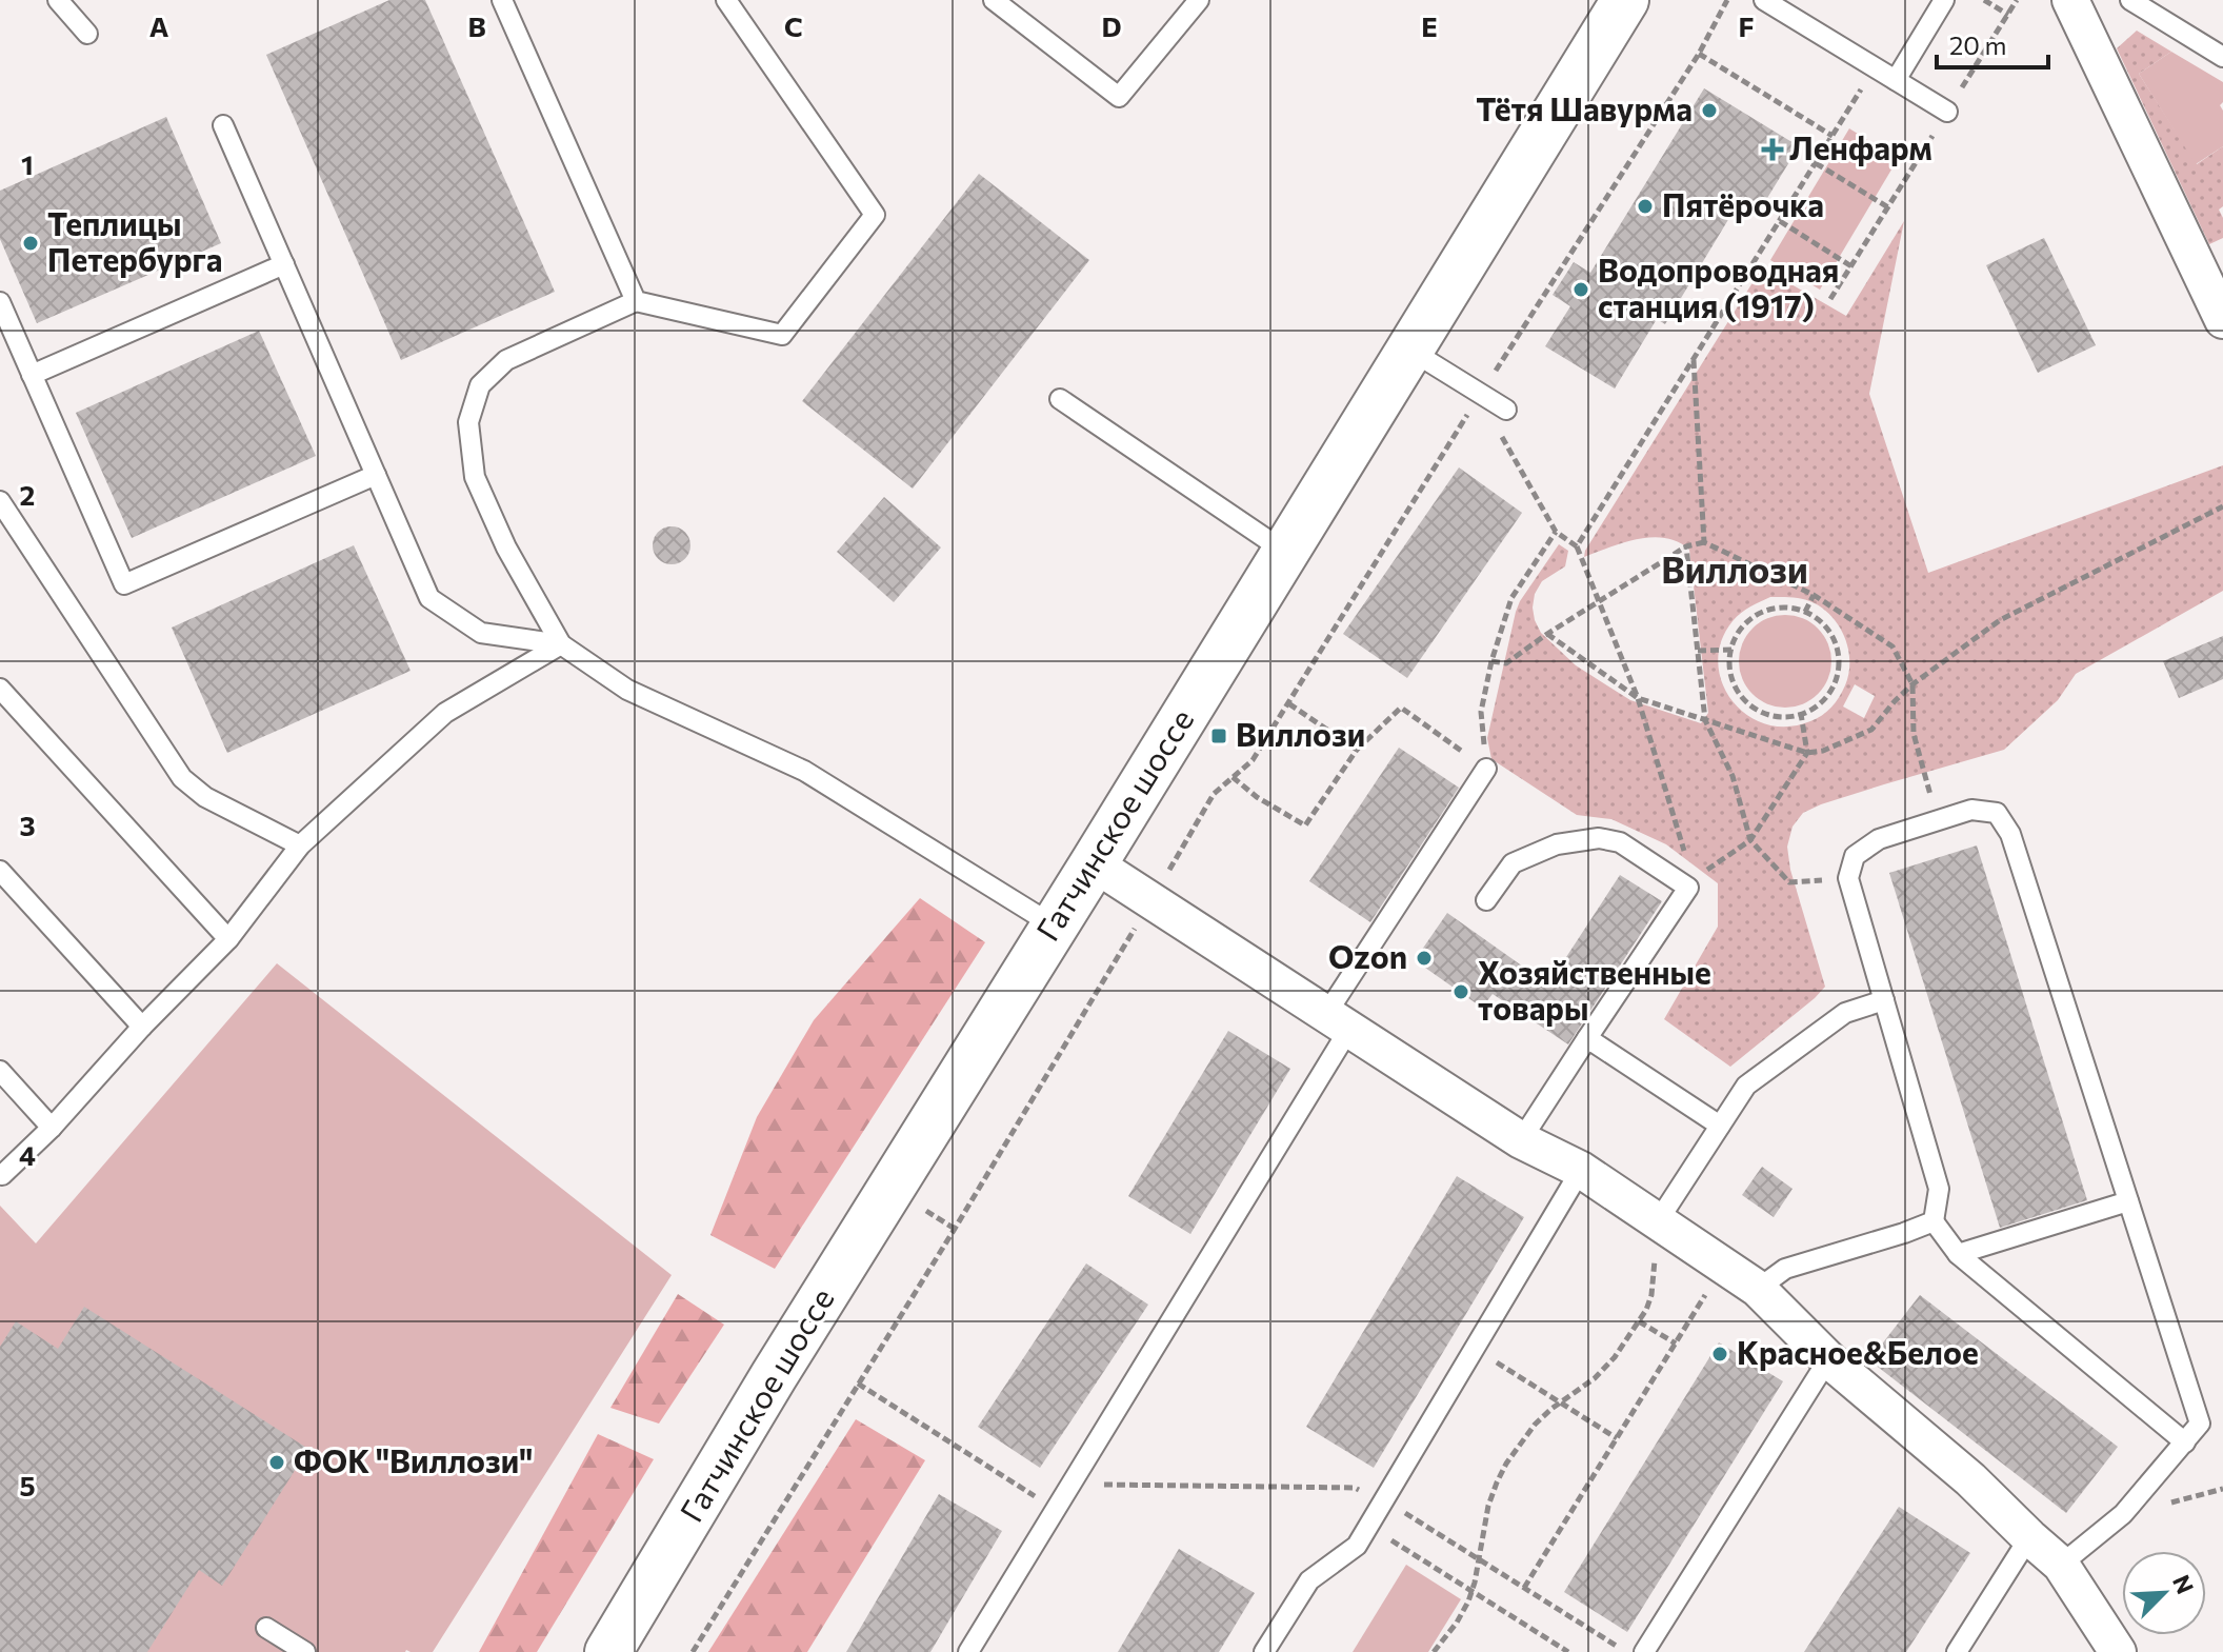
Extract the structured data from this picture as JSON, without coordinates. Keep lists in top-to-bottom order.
{
  "streets": {
    "main road": ["Гатчинское шоссе"]
  },
  "districts": ["Виллози"],
  "places": {
    "other": [
      "Тётя Шавурма",
      "Пятёрочка",
      "Теплицы Петербурга",
      "Водопроводная станция (1917)",
      "Ozon",
      "Хозяйственные товары",
      "Красное&Белое",
      "ФОК \"Виллози\""
    ],
    "health": ["Ленфарм"],
    "transit": ["Виллози"]
  },
  "scale_bar": "20 m",
  "north": "top right",
  "grid": {
    "columns": [
      "A",
      "B",
      "C",
      "D",
      "E",
      "F"
    ],
    "rows": [
      "1",
      "2",
      "3",
      "4",
      "5"
    ]
  }
}
